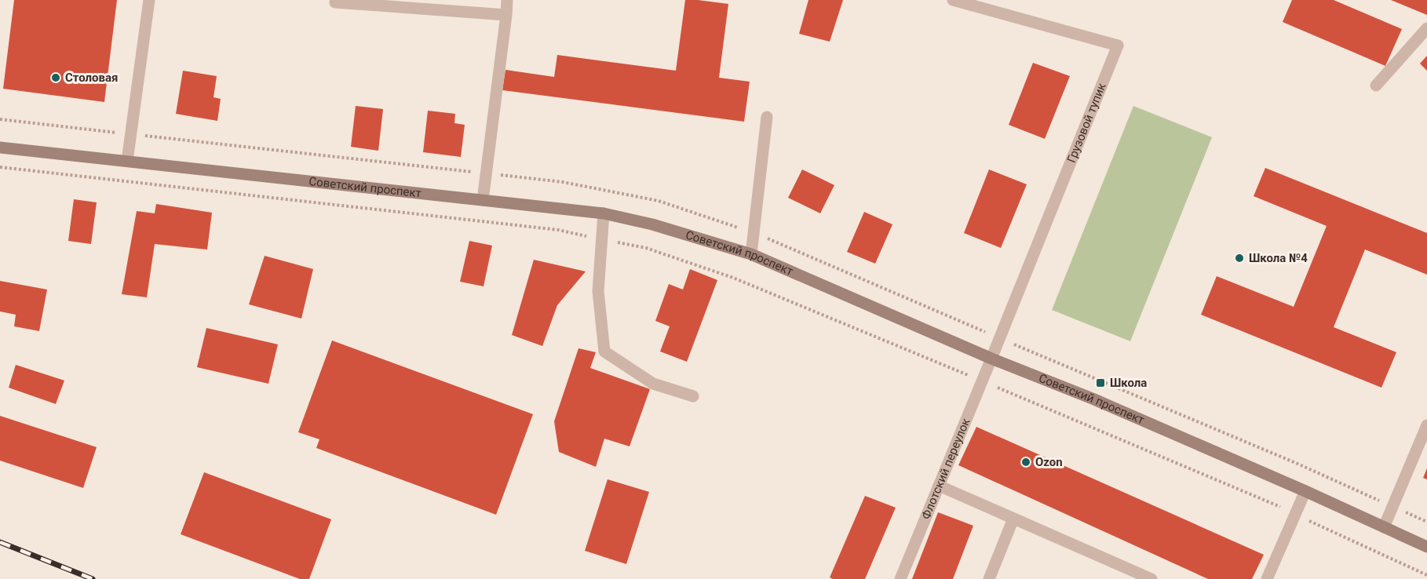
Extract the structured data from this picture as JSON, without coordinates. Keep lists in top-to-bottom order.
{
  "streets": {
    "street": ["Грузовой тупик", "Советский проспект", "Флотский переулок"]
  },
  "crossings": [
    ["Грузовой тупик", "Советский проспект"],
    ["Грузовой тупик", "Флотский переулок"],
    ["Советский проспект", "Флотский переулок"]
  ],
  "places": {
    "other": ["Столовая", "Школа №4", "Ozon"],
    "transit": ["Школа"]
  }
}
